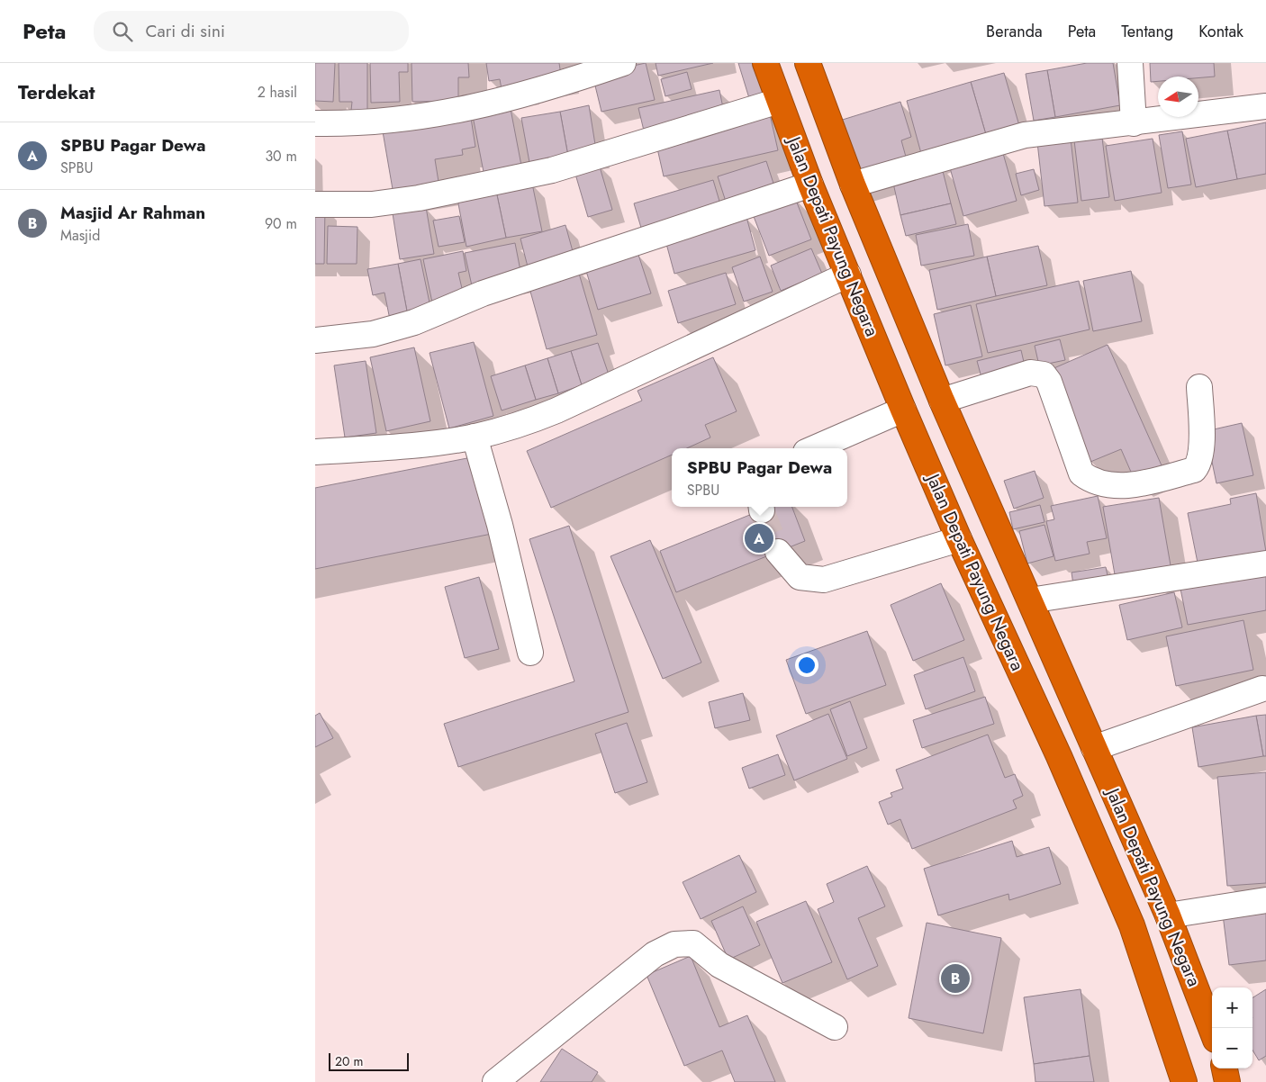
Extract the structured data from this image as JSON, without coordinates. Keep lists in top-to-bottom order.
{
  "streets": {
    "highway": ["Jalan Depati Payung Negara"]
  },
  "scale_bar": "20 m",
  "north": "left",
  "page": {
    "header": "Peta",
    "search": "Cari di sini",
    "nav": [
      "Beranda",
      "Peta",
      "Tentang",
      "Kontak"
    ],
    "heading": ["Terdekat", "2 hasil"],
    "list": [
      {
        "mark": "A",
        "name": "SPBU Pagar Dewa",
        "note": "SPBU",
        "value": "30 m"
      },
      {
        "mark": "B",
        "name": "Masjid Ar Rahman",
        "note": "Masjid",
        "value": "90 m"
      }
    ],
    "popup": ["SPBU Pagar Dewa", "SPBU"],
    "pins": ["A", "B"],
    "map_buttons": ["+", "−"],
    "scale": "20 m"
  }
}
